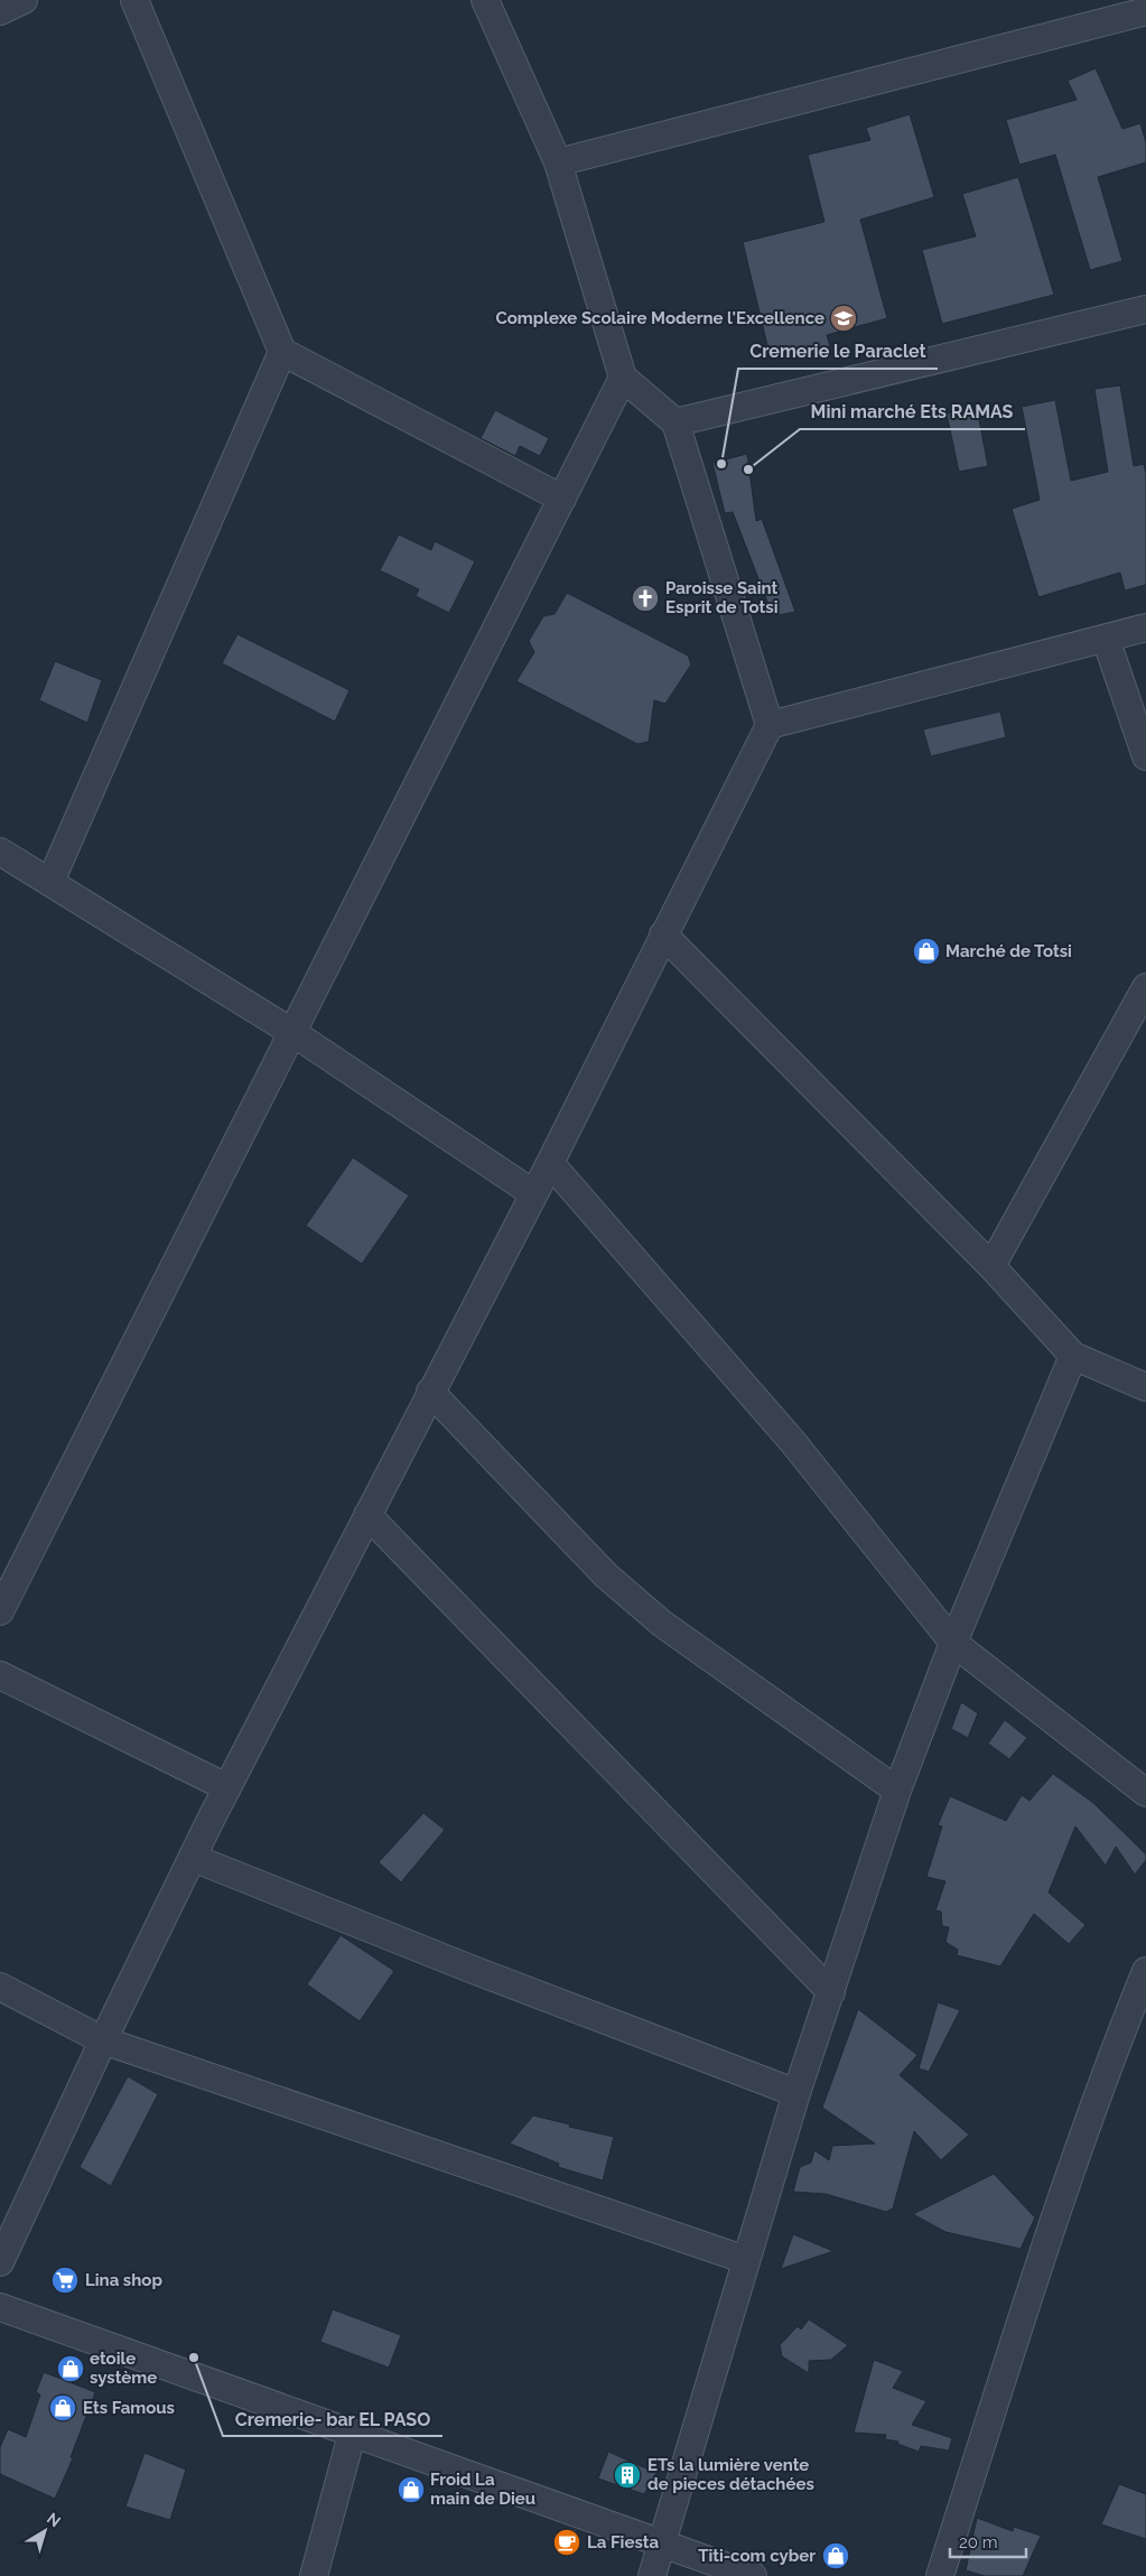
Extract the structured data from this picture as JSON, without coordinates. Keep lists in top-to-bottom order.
{
  "places": {
    "school or university": ["Complexe Scolaire Moderne l'Excellence"],
    "other": ["Cremerie le Paraclet", "Mini marché Ets RAMAS", "Cremerie- bar EL PASO"],
    "church": ["Paroisse Saint Esprit de Totsi"],
    "shop": [
      "Marché de Totsi",
      "etoile système",
      "Ets Famous",
      "Froid La main de Dieu",
      "Titi-com cyber"
    ],
    "supermarket": ["Lina shop"],
    "building": ["ETs la lumière vente de pieces détachées"],
    "cafe": ["La Fiesta"]
  },
  "scale_bar": "20 m",
  "north": "top right"
}
